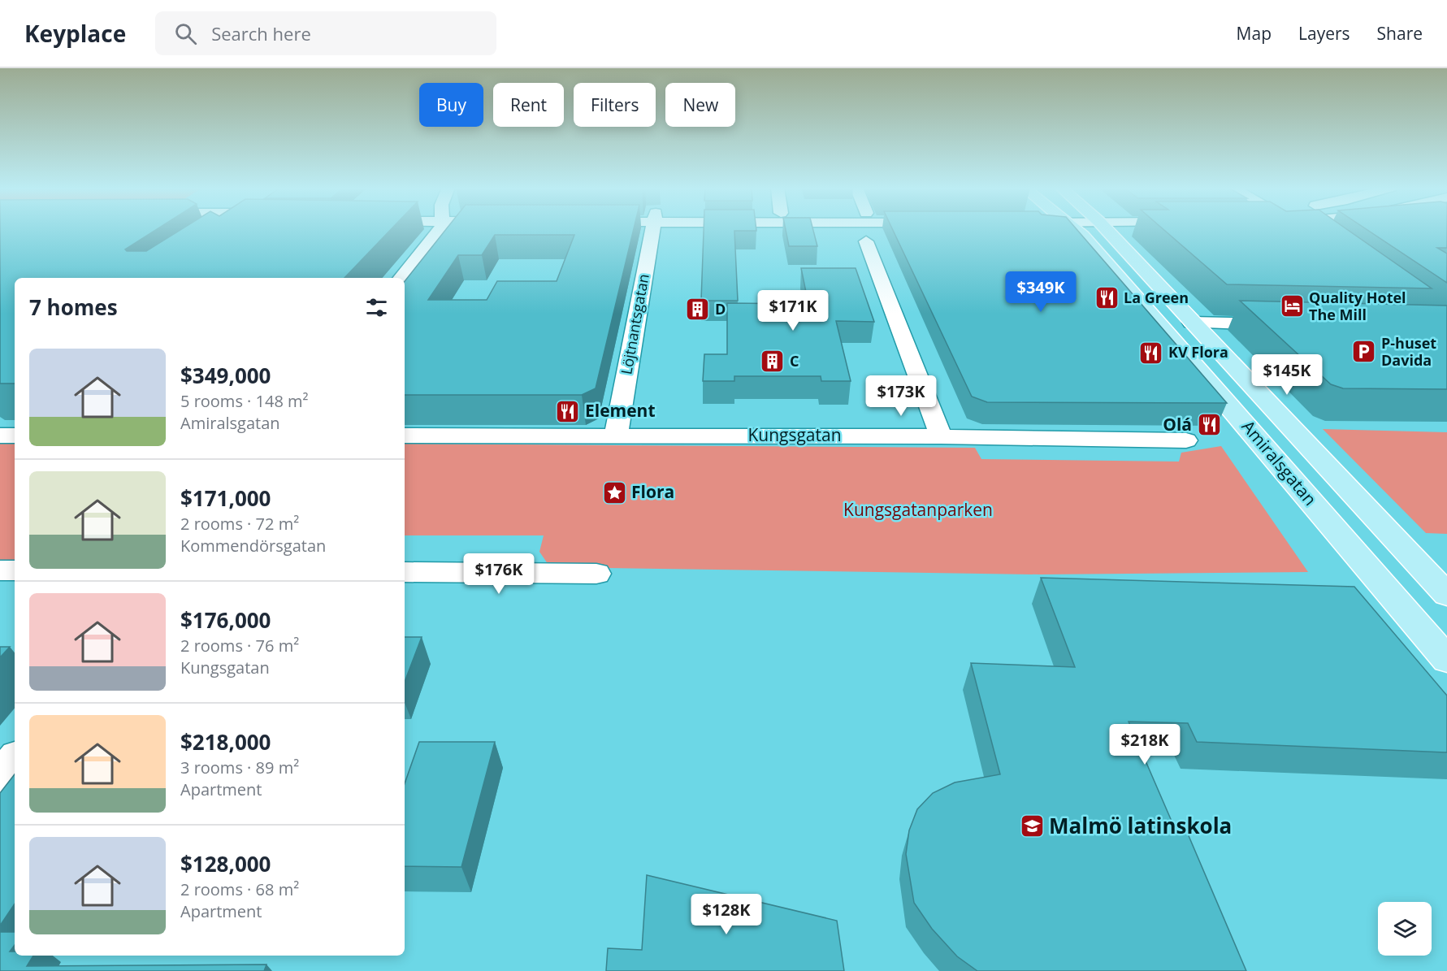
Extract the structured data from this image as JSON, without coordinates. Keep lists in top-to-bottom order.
{
  "streets": {
    "main road": ["Amiralsgatan"],
    "street": ["Löjtnantsgatan", "Kungsgatan"]
  },
  "crossings": [
    ["Löjtnantsgatan", "Kungsgatan"]
  ],
  "parks": ["Kungsgatanparken"],
  "places": {
    "restaurant": [
      "La Green",
      "KV Flora",
      "Element",
      "Olá"
    ],
    "hotel": ["Quality Hotel The Mill"],
    "building": ["D", "C"],
    "parking": ["P-huset Davida"],
    "place": ["Flora"],
    "school or university": ["Malmö latinskola"]
  },
  "page": {
    "header": "Keyplace",
    "search": "Search here",
    "nav": ["Map", "Layers", "Share"],
    "chip": [
      "Buy",
      "Rent",
      "Filters",
      "New"
    ],
    "price": [
      "$349K",
      "$171K",
      "$145K",
      "$173K",
      "$176K",
      "$218K",
      "$128K"
    ],
    "heading": "7 homes",
    "list": [
      {
        "name": "$349,000",
        "note": "5 rooms · 148 m² · Amiralsgatan"
      },
      {
        "name": "$171,000",
        "note": "2 rooms · 72 m² · Kommendörsgatan"
      },
      {
        "name": "$176,000",
        "note": "2 rooms · 76 m² · Kungsgatan"
      },
      {
        "name": "$218,000",
        "note": "3 rooms · 89 m² · Apartment"
      },
      {
        "name": "$128,000",
        "note": "2 rooms · 68 m² · Apartment"
      }
    ]
  }
}
